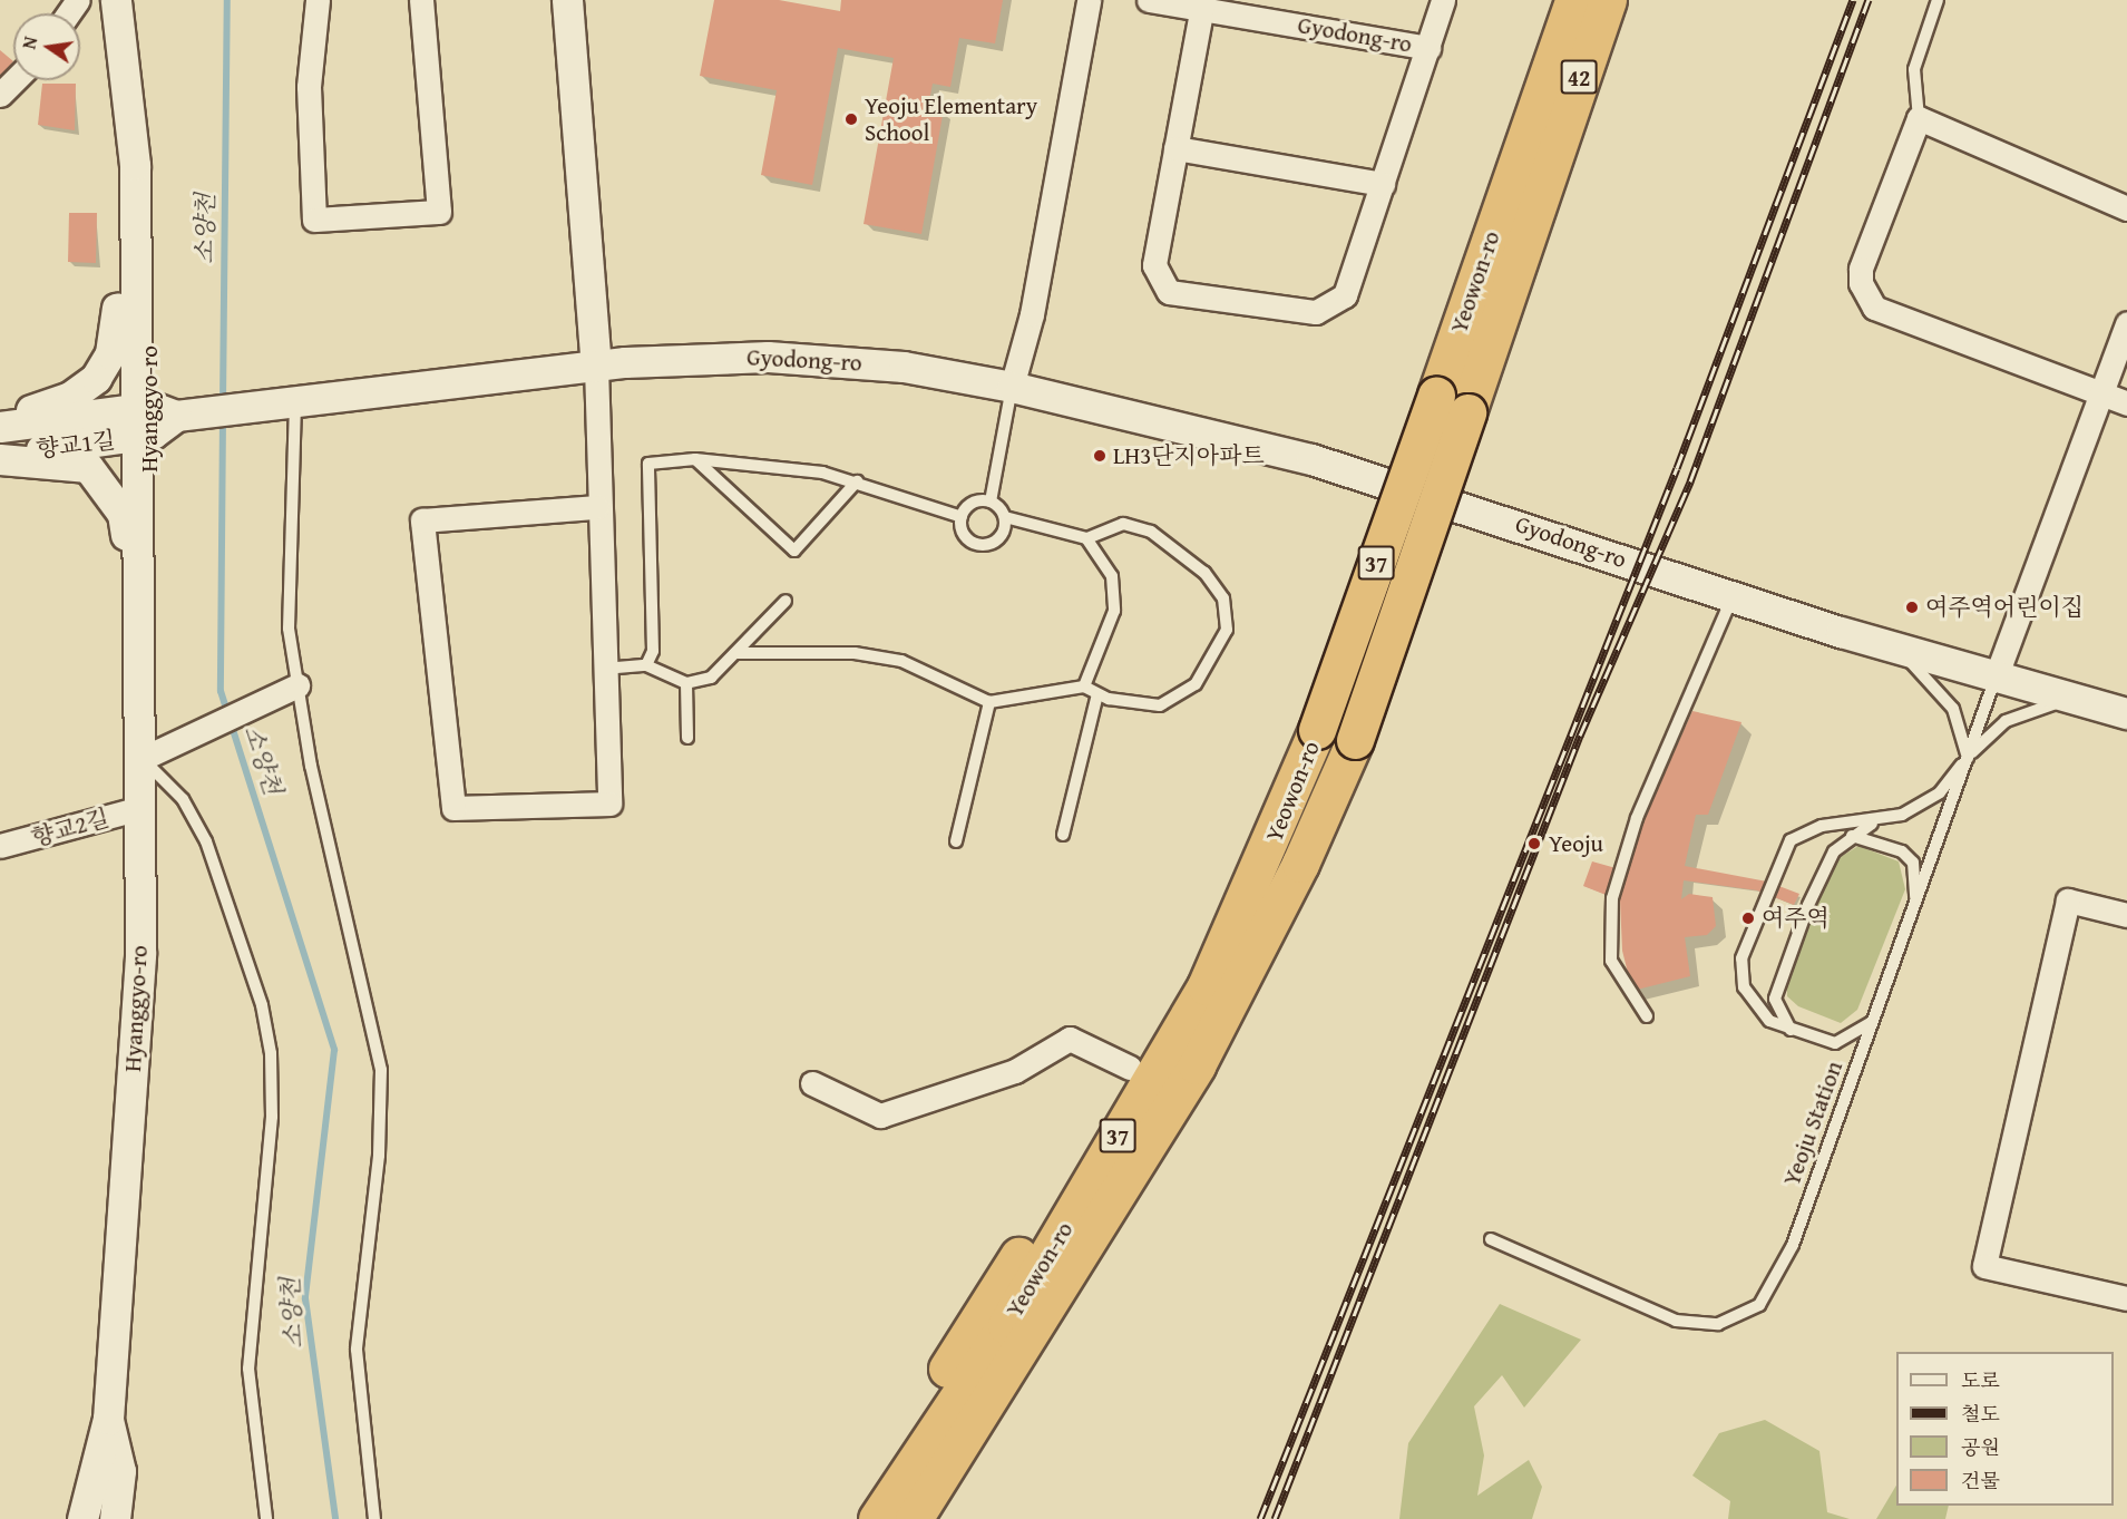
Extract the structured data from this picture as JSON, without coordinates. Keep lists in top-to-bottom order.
{
  "streets": {
    "highway": ["42", "Yeowon-ro", "37"],
    "street": [
      "Gyodong-ro",
      "Hyanggyo-ro",
      "향교1길",
      "향교2길"
    ],
    "lane": ["Yeoju Station"]
  },
  "crossings": [
    ["Gyodong-ro", "Hyanggyo-ro"],
    ["Gyodong-ro", "향교1길"],
    ["Gyodong-ro", "Yeoju Station"],
    ["Yeowon-ro", "37"],
    ["Hyanggyo-ro", "향교1길"],
    ["Hyanggyo-ro", "향교2길"]
  ],
  "water": ["소양천"],
  "places": [
    "Yeoju Elementary School",
    "LH3단지아파트",
    "여주역어린이집",
    "Yeoju",
    "여주역"
  ],
  "legend": [
    "도로",
    "철도",
    "공원",
    "건물"
  ],
  "north": "left"
}
